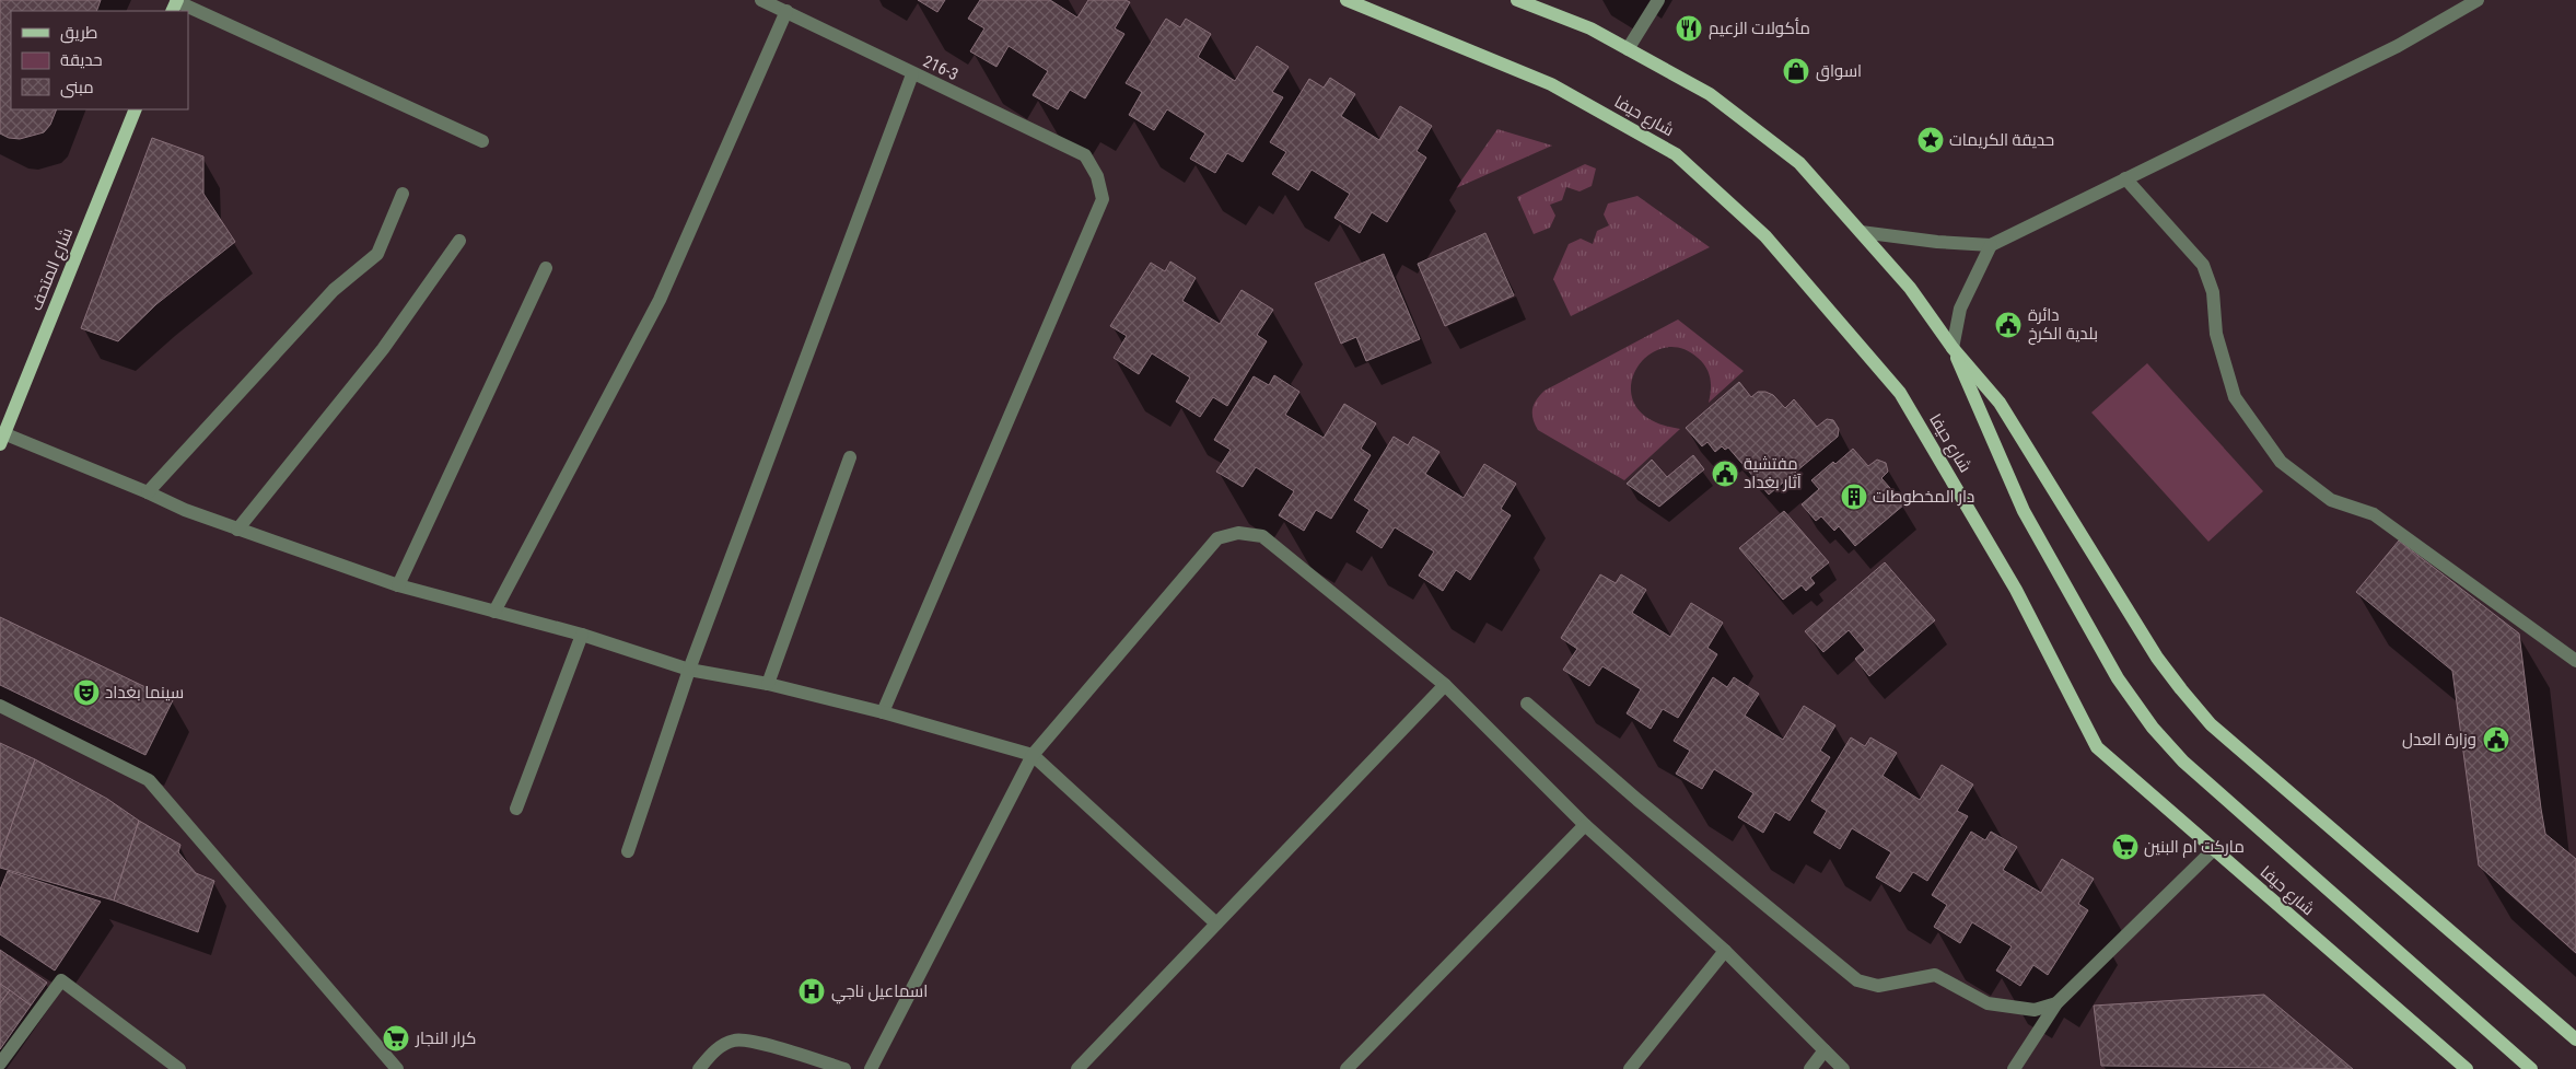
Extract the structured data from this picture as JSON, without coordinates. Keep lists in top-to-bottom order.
{
  "streets": {
    "main road": ["شارع حيفا", "شارع المتحف"],
    "street": ["216-3"]
  },
  "places": {
    "restaurant": ["مأكولات الزعيم"],
    "shop": ["اسواق"],
    "place": ["حديقة الكريمات"],
    "public building": ["دائرة بلدية الكرخ", "مفتشية آثار بغداد", "وزارة العدل"],
    "building": ["دار المخطوطات"],
    "theatre": ["سينما بغداد"],
    "supermarket": ["ماركت ام البنين", "كرار النجار"],
    "hospital": ["اسماعيل ناجي"]
  },
  "legend": ["طريق", "حديقة", "مبنى"]
}
